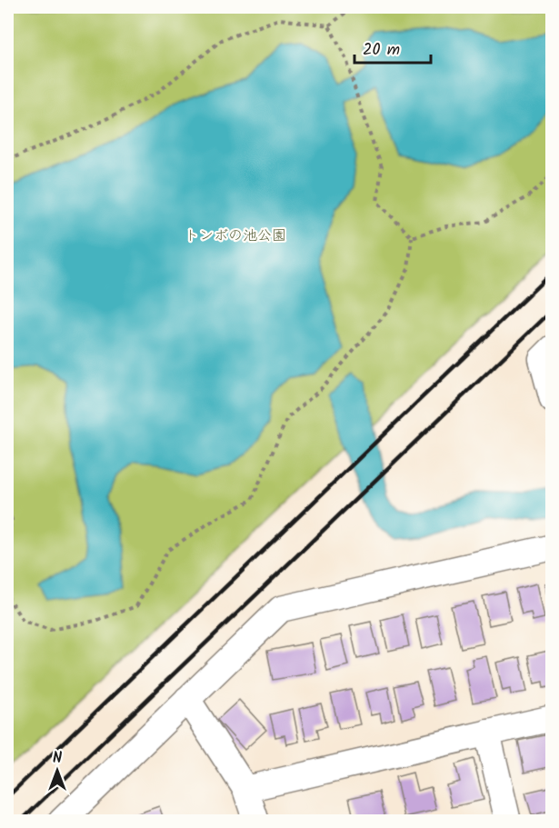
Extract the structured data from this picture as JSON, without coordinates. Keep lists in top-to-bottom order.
{
  "parks": ["トンボの池公園"],
  "scale_bar": "20 m",
  "north": "top"
}
